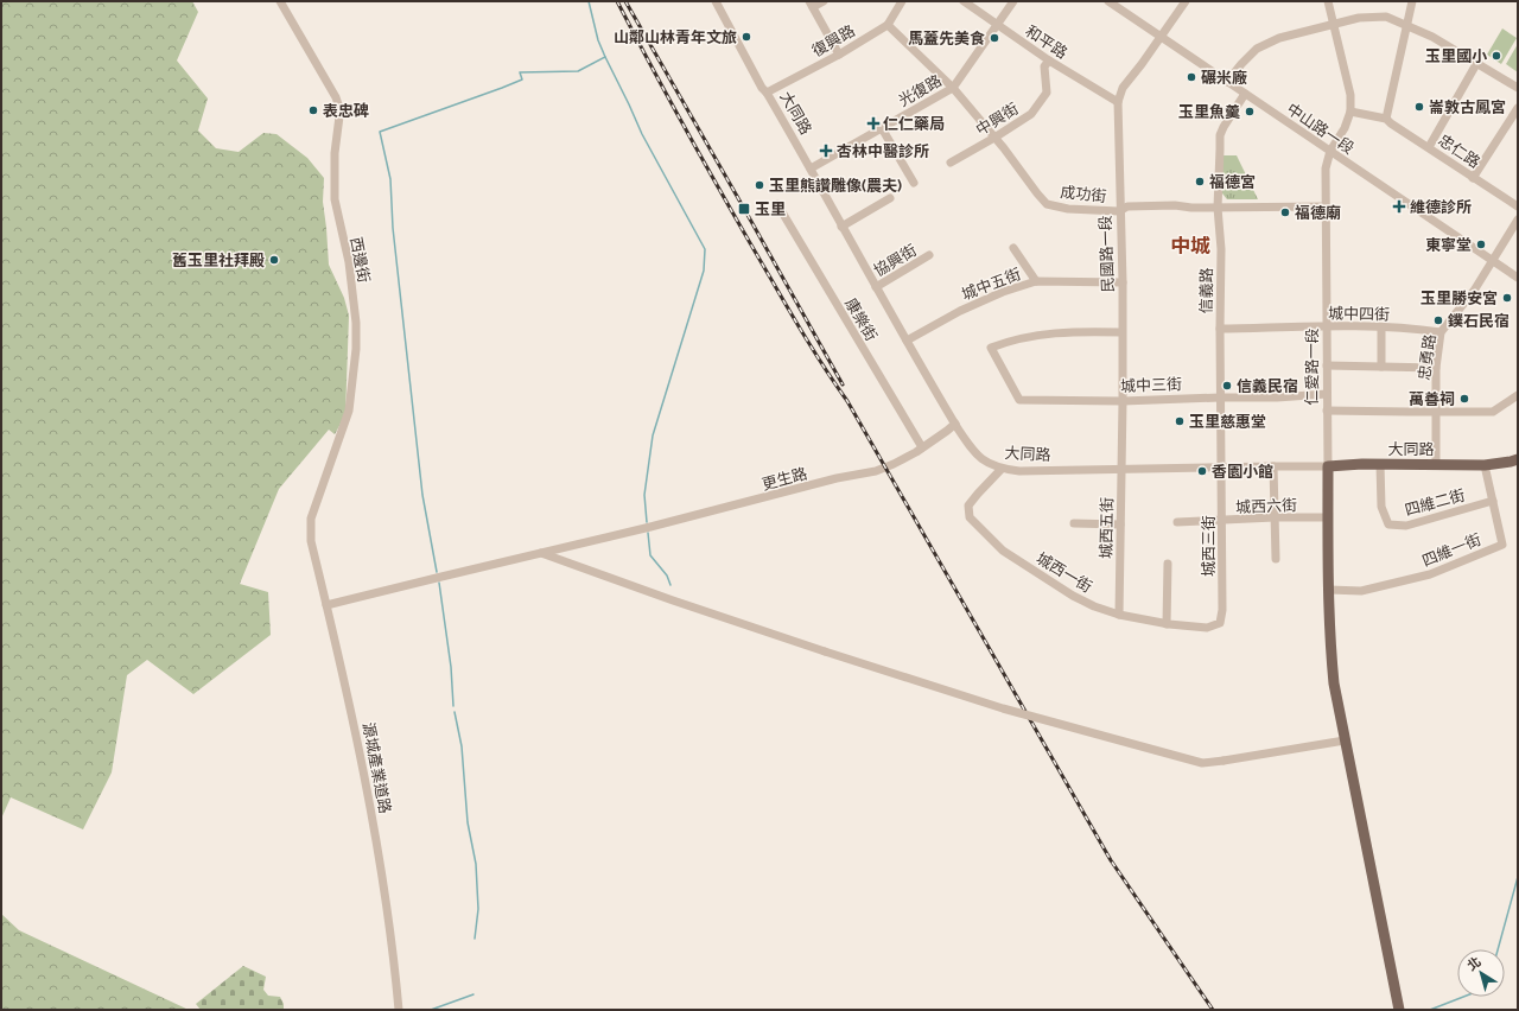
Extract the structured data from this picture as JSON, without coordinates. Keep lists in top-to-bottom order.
{
  "streets": {
    "main road": ["大同路", "仁愛路一段"],
    "street": [
      "復興路",
      "和平路",
      "光復路",
      "中興街",
      "中山路一段",
      "忠仁路",
      "成功街",
      "民國路一段",
      "西邊街",
      "協興街",
      "城中五街",
      "信義路",
      "城中四街",
      "康樂街",
      "忠勇路",
      "城中三街",
      "更生路",
      "四維二街",
      "城西六街",
      "城西五街",
      "城西三街",
      "四維一街",
      "城西一街",
      "源城產業道路"
    ]
  },
  "crossings": [
    ["復興路", "大同路"],
    ["復興路", "成功街"],
    ["和平路", "光復路"],
    ["和平路", "中興街"],
    ["和平路", "民國路一段"],
    ["光復路", "大同路"],
    ["光復路", "成功街"],
    ["大同路", "民國路一段"],
    ["大同路", "協興街"],
    ["大同路", "城中五街"],
    ["大同路", "信義路"],
    ["大同路", "忠勇路"],
    ["大同路", "仁愛路一段"],
    ["大同路", "更生路"],
    ["大同路", "四維二街"],
    ["大同路", "城西五街"],
    ["大同路", "城西三街"],
    ["大同路", "四維一街"],
    ["大同路", "城西一街"],
    ["中興街", "成功街"],
    ["中山路一段", "民國路一段"],
    ["中山路一段", "信義路"],
    ["中山路一段", "忠勇路"],
    ["中山路一段", "仁愛路一段"],
    ["忠仁路", "仁愛路一段"],
    ["成功街", "民國路一段"],
    ["成功街", "信義路"],
    ["成功街", "仁愛路一段"],
    ["民國路一段", "城中五街"],
    ["民國路一段", "城中三街"],
    ["民國路一段", "城西五街"],
    ["西邊街", "源城產業道路"],
    ["信義路", "城中四街"],
    ["信義路", "城中三街"],
    ["信義路", "城西三街"],
    ["城中四街", "忠勇路"],
    ["城中四街", "仁愛路一段"],
    ["康樂街", "更生路"],
    ["仁愛路一段", "城中三街"],
    ["仁愛路一段", "城西六街"],
    ["仁愛路一段", "四維一街"],
    ["更生路", "源城產業道路"],
    ["四維二街", "四維一街"],
    ["城西六街", "城西三街"],
    ["城西五街", "城西一街"],
    ["城西三街", "城西一街"]
  ],
  "districts": ["中城"],
  "places": {
    "other": [
      "山鄰山林青年文旅",
      "馬蓋先美食",
      "玉里國小",
      "碾米廠",
      "崙敦古鳳宮",
      "表忠碑",
      "玉里魚羹",
      "福德宮",
      "玉里熊讚雕像(農夫)",
      "福德廟",
      "東寧堂",
      "舊玉里社拜殿",
      "玉里勝安宮",
      "鏷石民宿",
      "信義民宿",
      "萬善祠",
      "玉里慈惠堂",
      "香園小館"
    ],
    "health": ["仁仁藥局", "杏林中醫診所", "維德診所"],
    "transit": ["玉里"]
  },
  "north": "top left"
}
